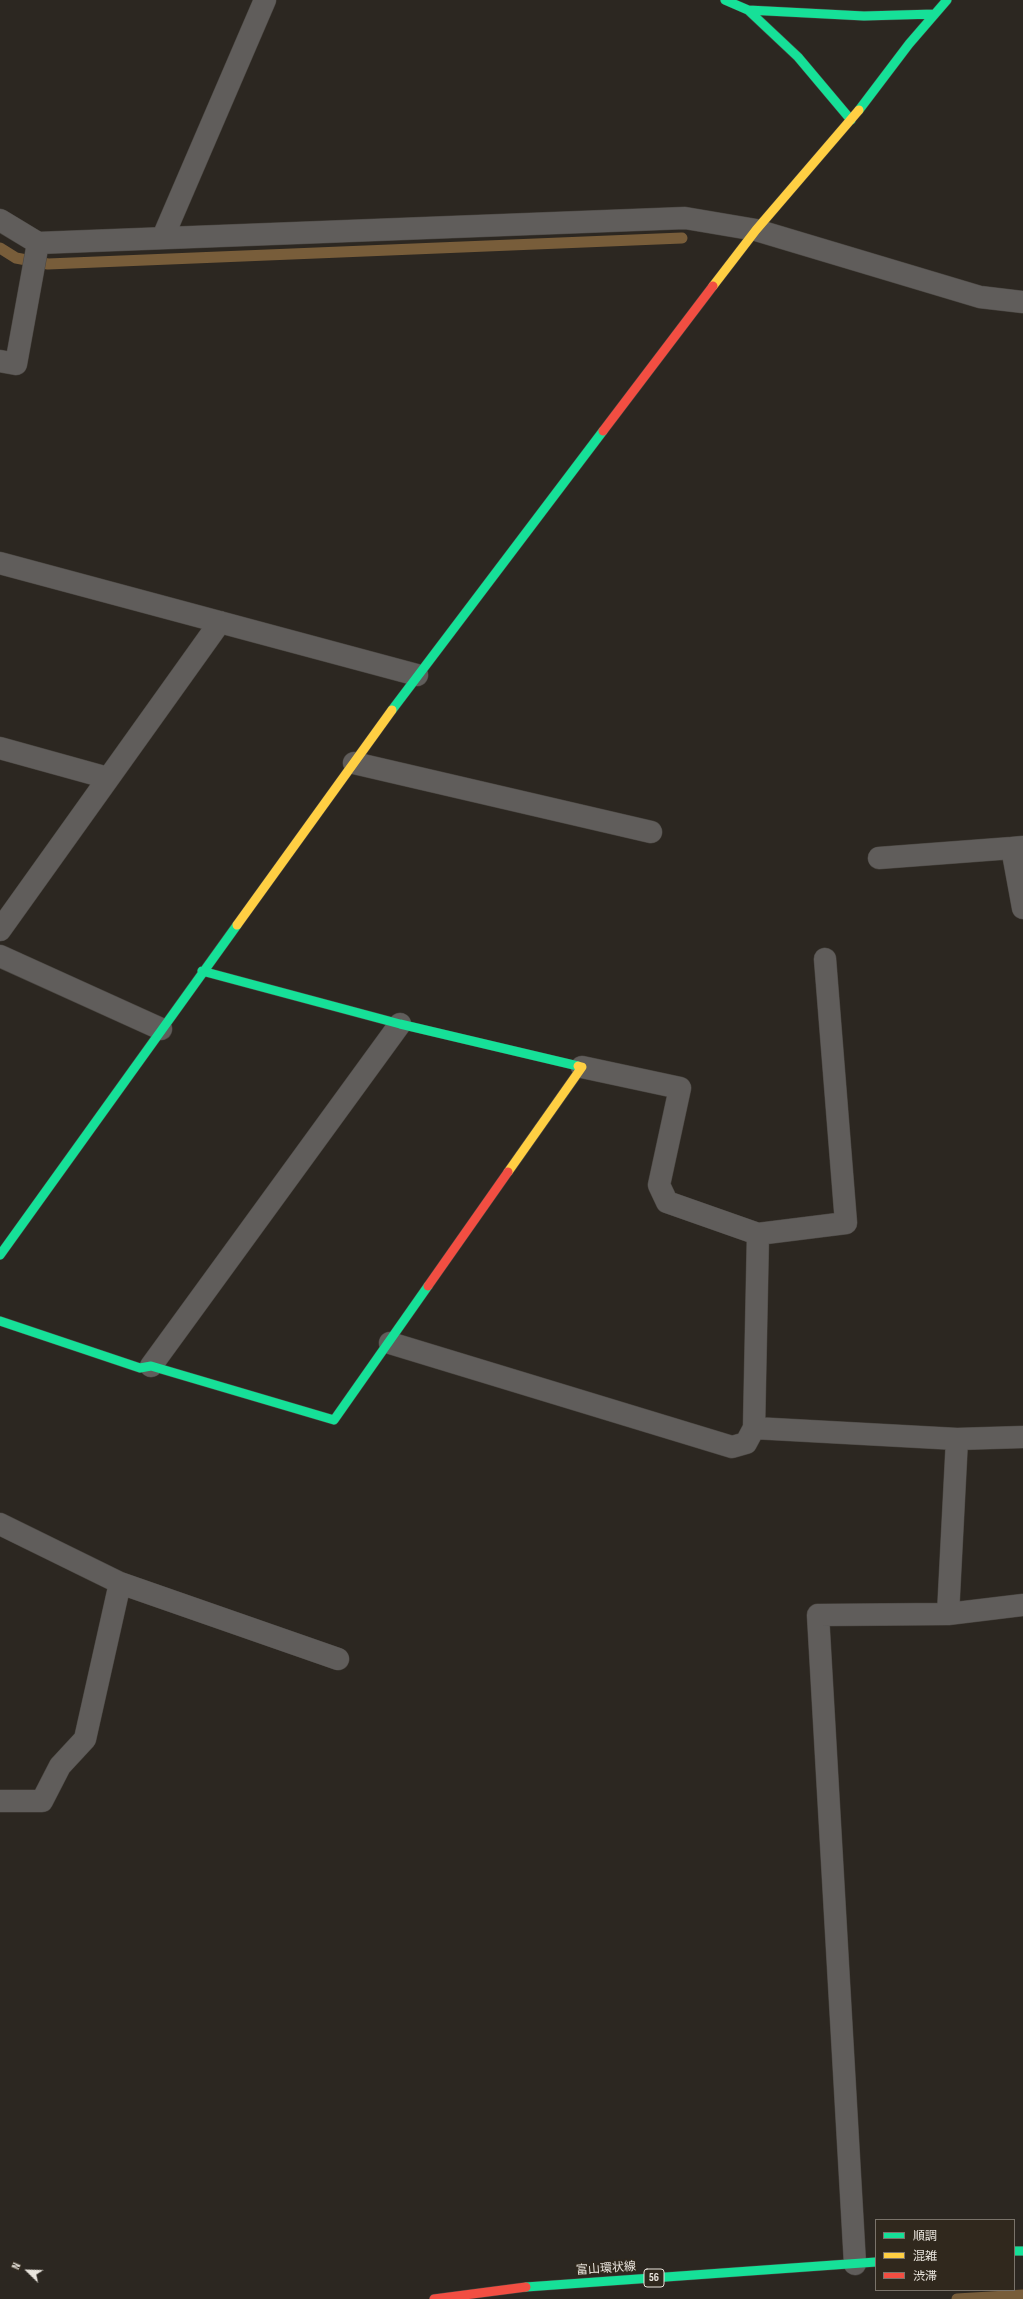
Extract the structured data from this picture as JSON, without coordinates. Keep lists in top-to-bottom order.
{
  "streets": {
    "street": ["富山環状線", "56"]
  },
  "legend": ["順調", "混雑", "渋滞"],
  "north": "top left"
}
